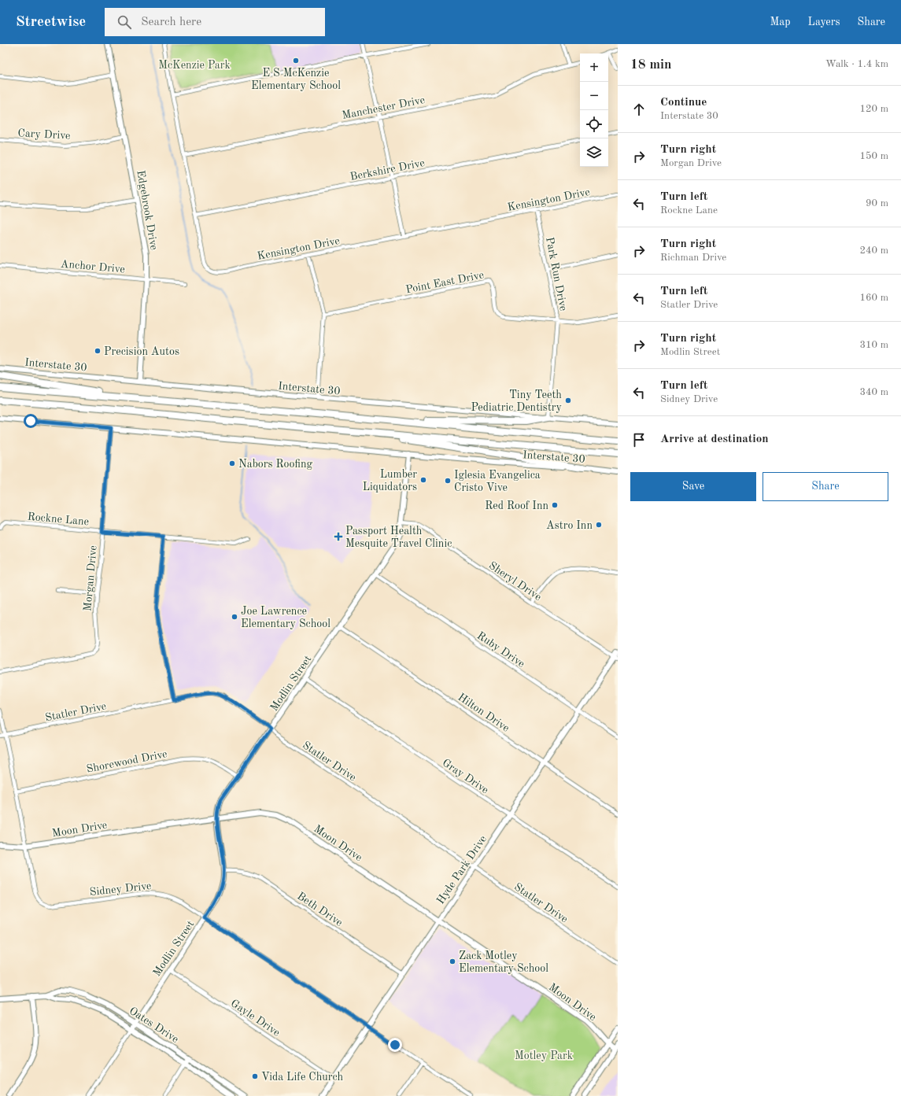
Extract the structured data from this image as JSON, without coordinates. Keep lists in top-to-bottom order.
{
  "streets": {
    "street": [
      "Manchester Drive",
      "Cary Drive",
      "Berkshire Drive",
      "Kensington Drive",
      "Edgebrook Drive",
      "Anchor Drive",
      "Park Run Drive",
      "Point East Drive",
      "Interstate 30",
      "Rockne Lane",
      "Morgan Drive",
      "Sheryl Drive",
      "Ruby Drive",
      "Modlin Street",
      "Statler Drive",
      "Hilton Drive",
      "Shorewood Drive",
      "Gray Drive",
      "Moon Drive",
      "Hyde Park Drive",
      "Sidney Drive",
      "Beth Drive",
      "Gayle Drive",
      "Oates Drive"
    ]
  },
  "crossings": [
    ["Manchester Drive", "Kensington Drive"],
    ["Cary Drive", "Edgebrook Drive"],
    ["Berkshire Drive", "Kensington Drive"],
    ["Kensington Drive", "Park Run Drive"],
    ["Edgebrook Drive", "Anchor Drive"],
    ["Edgebrook Drive", "Interstate 30"],
    ["Park Run Drive", "Point East Drive"],
    ["Park Run Drive", "Interstate 30"],
    ["Interstate 30", "Morgan Drive"],
    ["Interstate 30", "Modlin Street"],
    ["Rockne Lane", "Morgan Drive"],
    ["Sheryl Drive", "Modlin Street"],
    ["Sheryl Drive", "Hyde Park Drive"],
    ["Ruby Drive", "Modlin Street"],
    ["Ruby Drive", "Hyde Park Drive"],
    ["Modlin Street", "Statler Drive"],
    ["Modlin Street", "Hilton Drive"],
    ["Modlin Street", "Shorewood Drive"],
    ["Modlin Street", "Gray Drive"],
    ["Modlin Street", "Moon Drive"],
    ["Modlin Street", "Sidney Drive"],
    ["Modlin Street", "Beth Drive"],
    ["Modlin Street", "Gayle Drive"],
    ["Modlin Street", "Oates Drive"],
    ["Statler Drive", "Hyde Park Drive"],
    ["Statler Drive", "Sidney Drive"],
    ["Hilton Drive", "Hyde Park Drive"],
    ["Shorewood Drive", "Sidney Drive"],
    ["Gray Drive", "Hyde Park Drive"],
    ["Moon Drive", "Hyde Park Drive"],
    ["Moon Drive", "Sidney Drive"],
    ["Hyde Park Drive", "Sidney Drive"],
    ["Hyde Park Drive", "Beth Drive"],
    ["Hyde Park Drive", "Gayle Drive"]
  ],
  "parks": ["McKenzie Park", "Motley Park"],
  "places": {
    "other": [
      "E S McKenzie Elementary School",
      "Precision Autos",
      "Tiny Teeth Pediatric Dentistry",
      "Nabors Roofing",
      "Lumber Liquidators",
      "Iglesia Evangelica Cristo Vive",
      "Red Roof Inn",
      "Astro Inn",
      "Joe Lawrence Elementary School",
      "Zack Motley Elementary School",
      "Vida Life Church"
    ],
    "health": ["Passport Health Mesquite Travel Clinic"]
  },
  "page": {
    "header": "Streetwise",
    "search": "Search here",
    "nav": ["Map", "Layers", "Share"],
    "heading": ["18 min", "Walk · 1.4 km"],
    "map_buttons": ["+", "−"],
    "list": [
      ["Continue", "Interstate 30", "120 m"],
      ["Turn right", "Morgan Drive", "150 m"],
      ["Turn left", "Rockne Lane", "90 m"],
      ["Turn right", "Richman Drive", "240 m"],
      ["Turn left", "Statler Drive", "160 m"],
      ["Turn right", "Modlin Street", "310 m"],
      ["Turn left", "Sidney Drive", "340 m"],
      "Arrive at destination"
    ],
    "buttons": ["Save", "Share"]
  }
}
